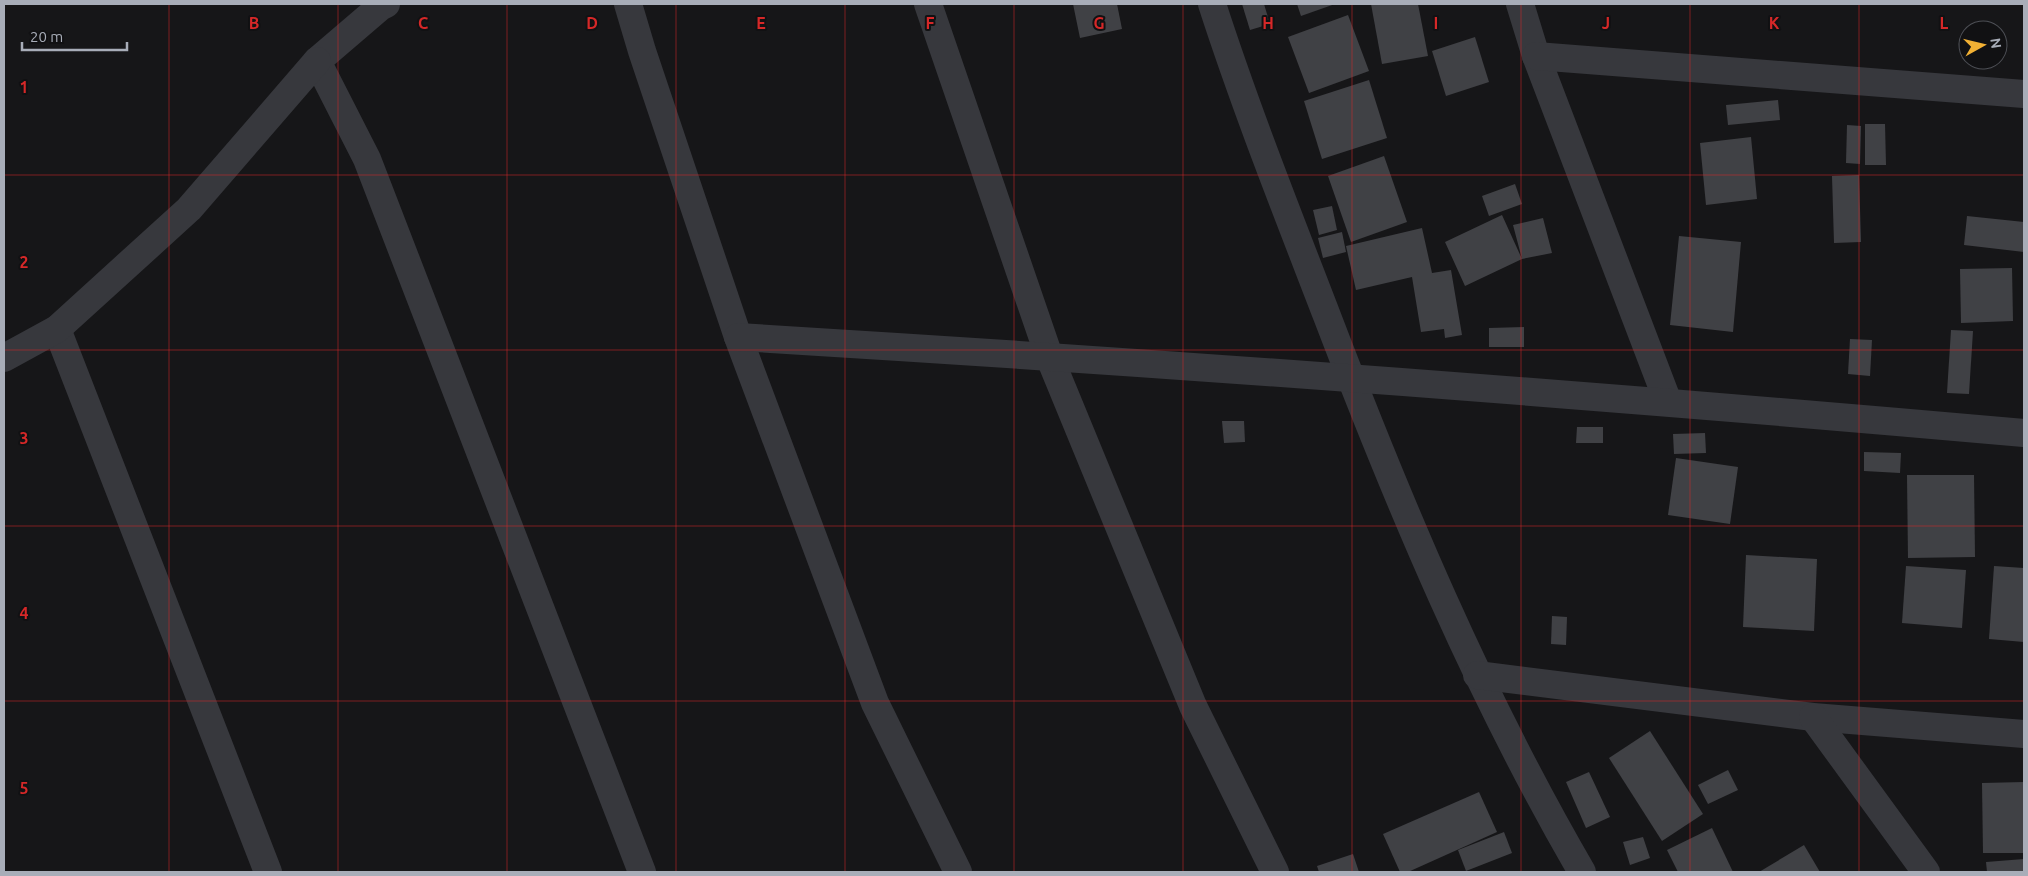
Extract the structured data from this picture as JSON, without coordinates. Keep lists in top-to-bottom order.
{
  "scale_bar": "20 m",
  "north": "right",
  "grid": {
    "columns": [
      "B",
      "C",
      "D",
      "E",
      "F",
      "G",
      "H",
      "I",
      "J",
      "K",
      "L"
    ],
    "rows": [
      "1",
      "2",
      "3",
      "4",
      "5"
    ]
  }
}
